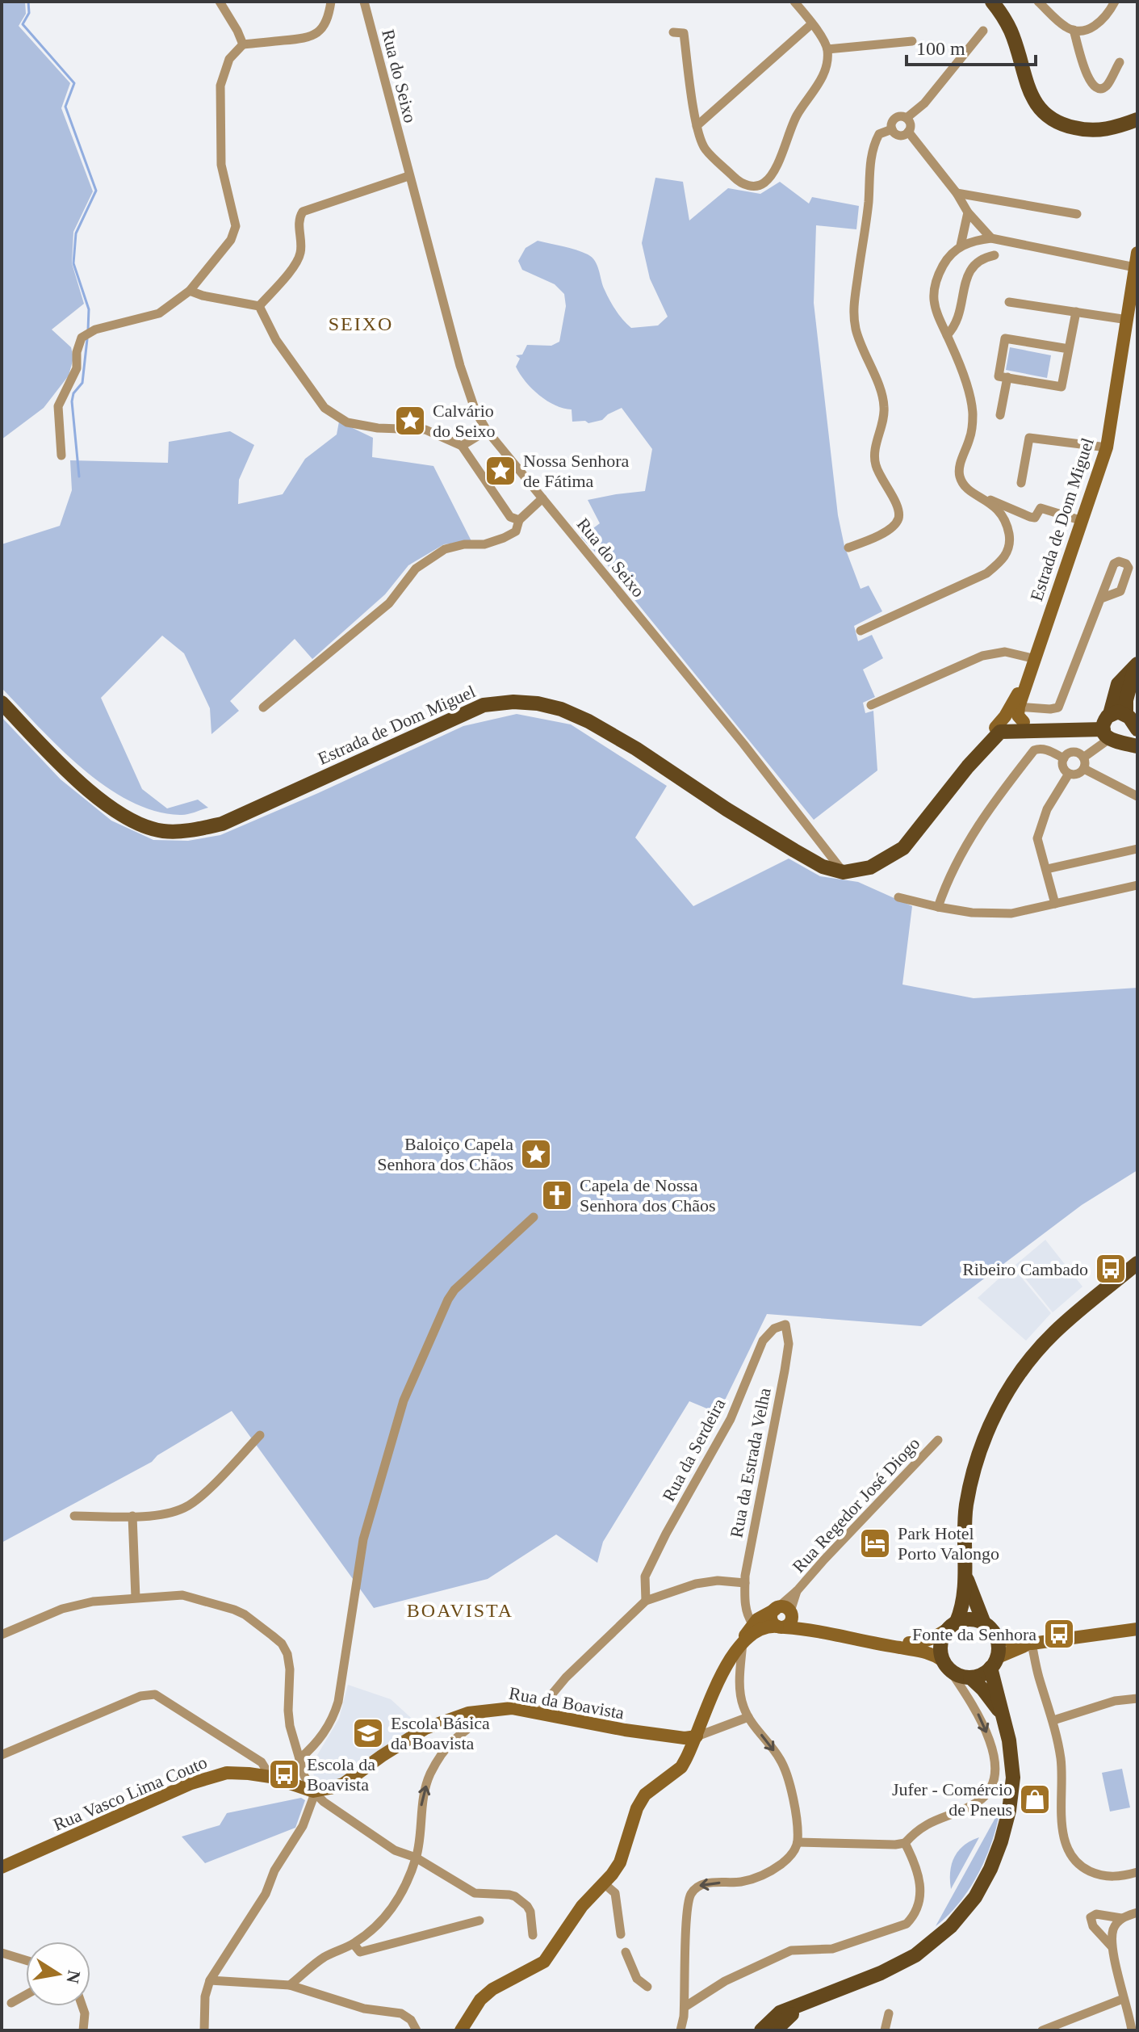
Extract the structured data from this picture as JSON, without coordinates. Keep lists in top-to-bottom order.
{
  "streets": {
    "main road": ["Estrada de Dom Miguel"],
    "street": [
      "Rua do Seixo",
      "Rua da Serdeira",
      "Rua da Estrada Velha",
      "Rua Regedor José Diogo",
      "Rua da Boavista",
      "Rua Vasco Lima Couto"
    ]
  },
  "crossings": [
    ["Rua do Seixo", "Estrada de Dom Miguel"],
    ["Rua da Serdeira", "Rua da Estrada Velha"],
    ["Rua da Estrada Velha", "Rua da Boavista"]
  ],
  "districts": ["SEIXO", "BOAVISTA"],
  "places": {
    "place": ["Calvário do Seixo", "Nossa Senhora de Fátima", "Baloiço Capela Senhora dos Chãos"],
    "church": ["Capela de Nossa Senhora dos Chãos"],
    "bus stop": ["Ribeiro Cambado", "Fonte da Senhora", "Escola da Boavista"],
    "hotel": ["Park Hotel Porto Valongo"],
    "school or university": ["Escola Básica da Boavista"],
    "shop": ["Jufer - Comércio de Pneus"]
  },
  "scale_bar": "100 m",
  "north": "right"
}
